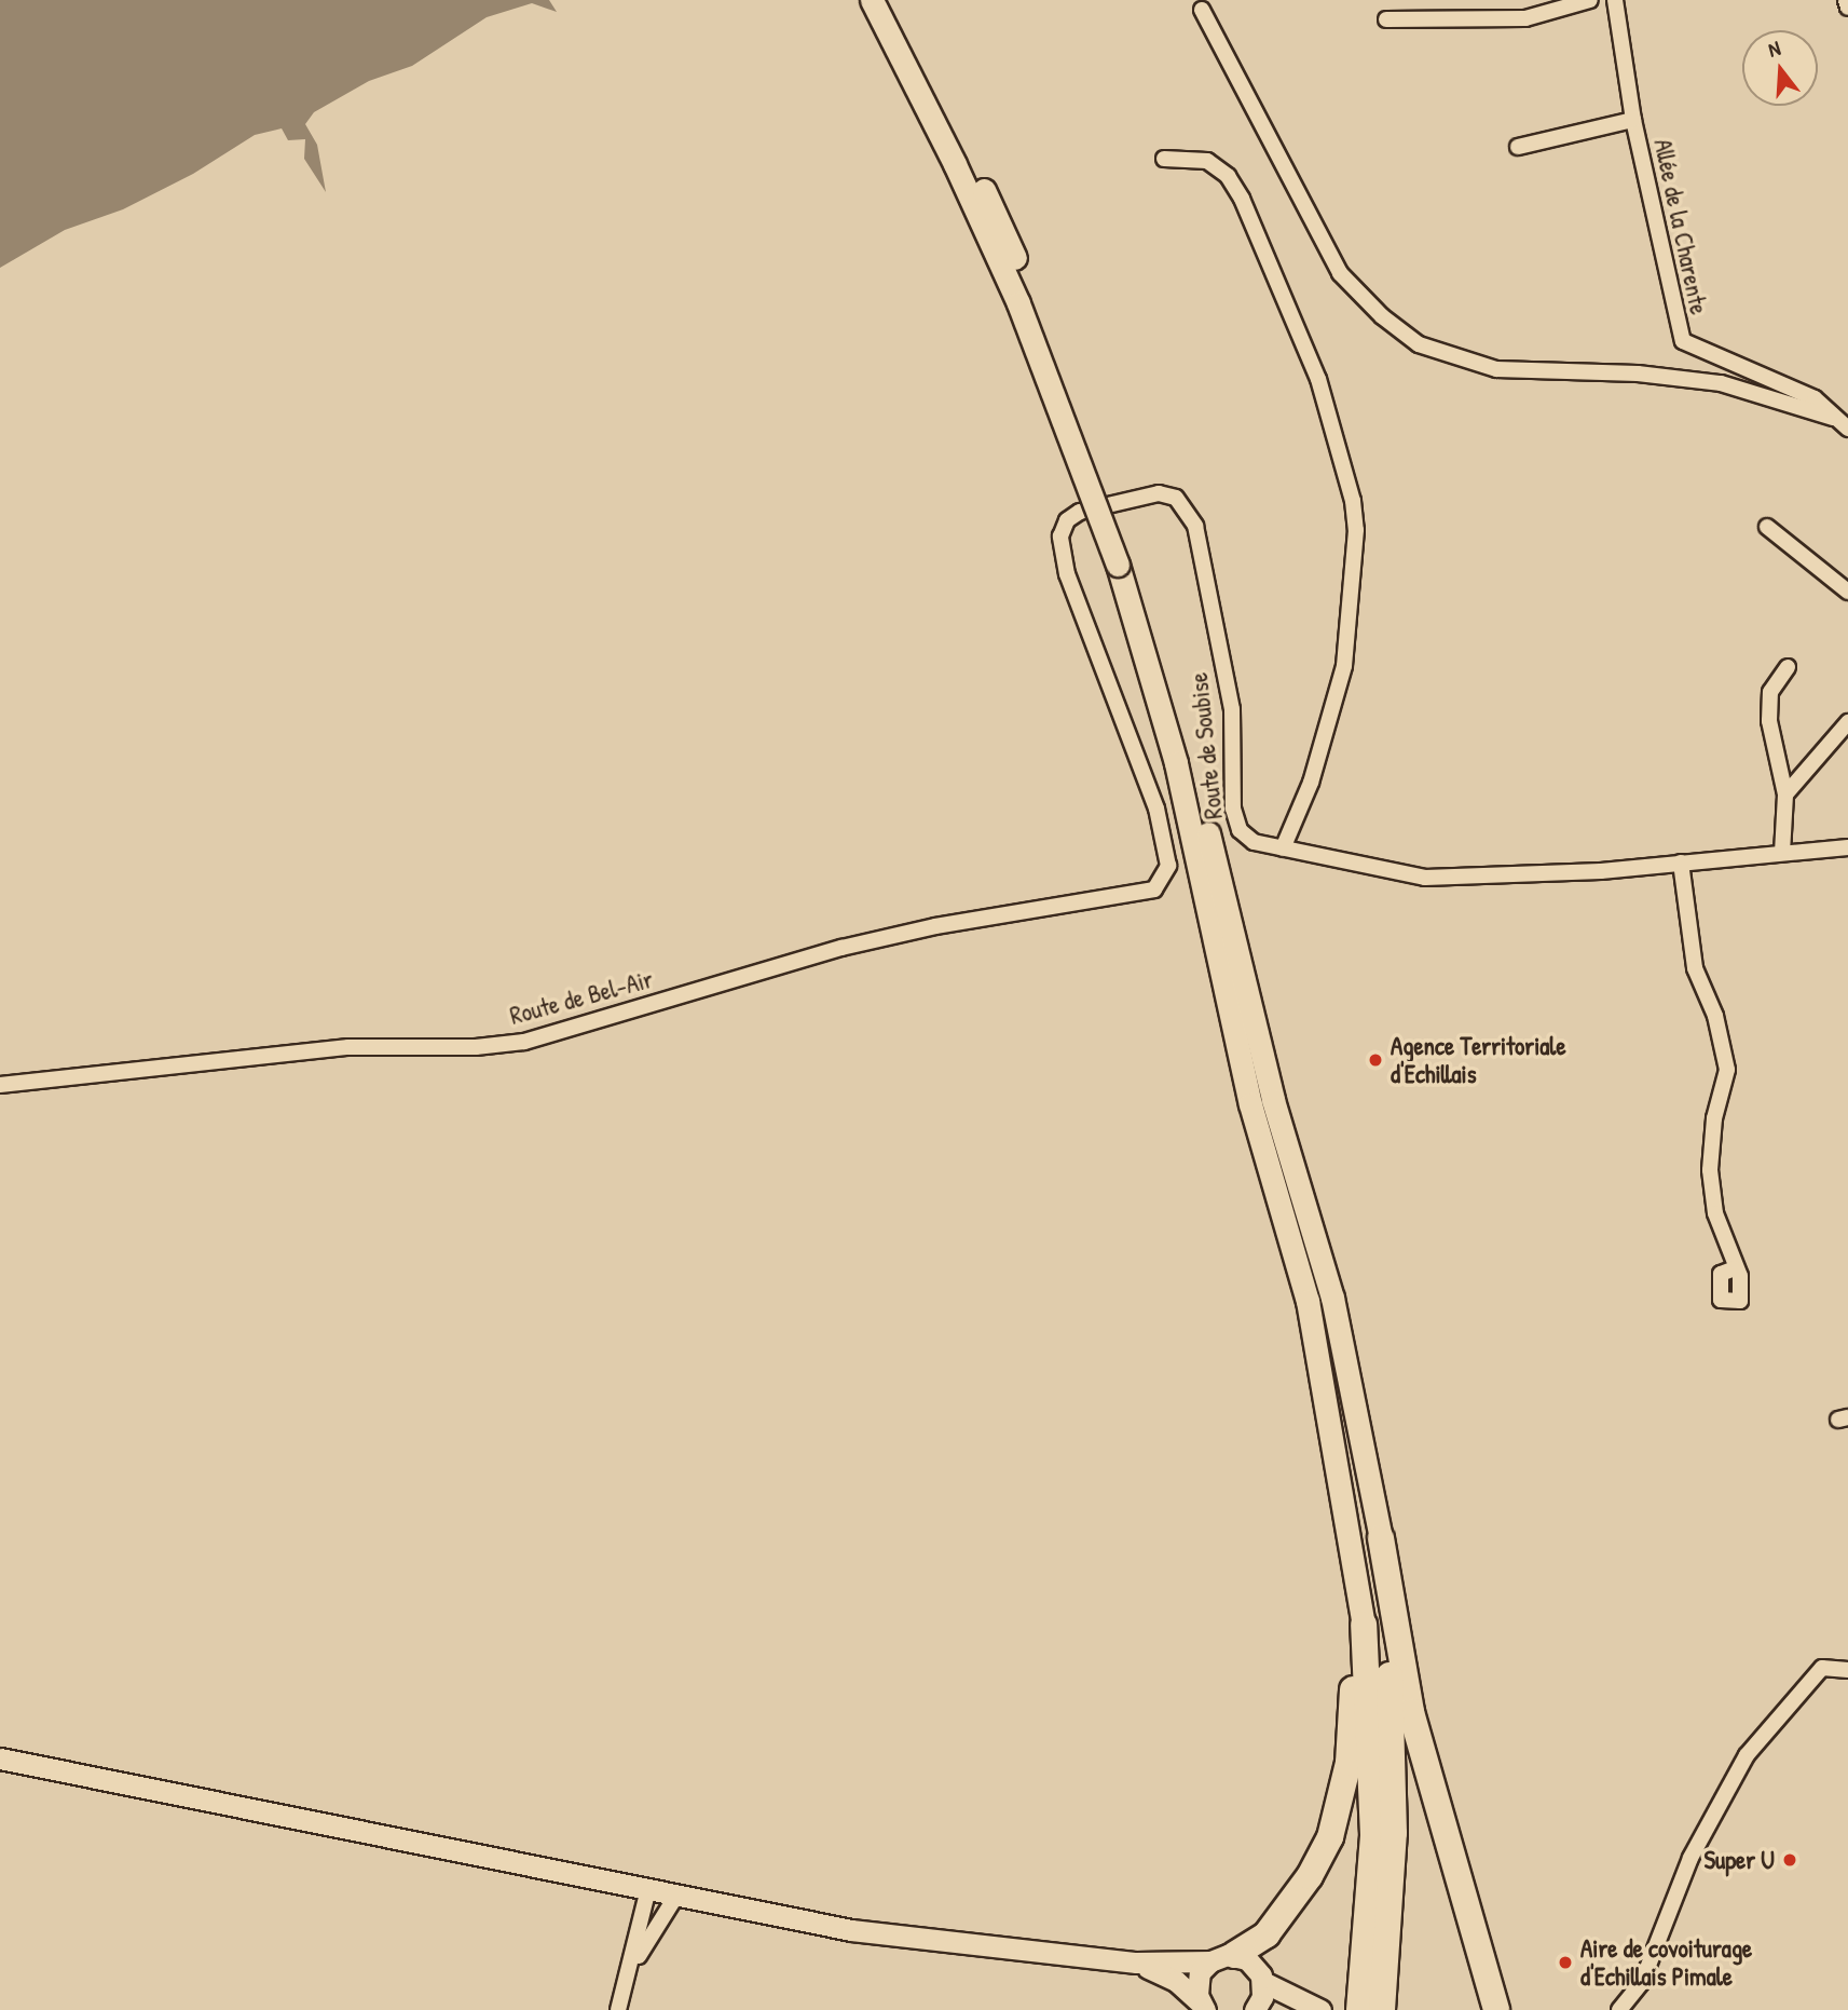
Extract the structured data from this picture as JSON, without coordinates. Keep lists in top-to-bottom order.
{
  "streets": {
    "street": ["Allée de la Charente", "Route de Soubise", "Route de Bel-Air"]
  },
  "crossings": [
    ["Route de Soubise", "Route de Bel-Air"]
  ],
  "places": ["Agence Territoriale d'Echillais", "Super U", "Aire de covoiturage d'Echillais Pimale"],
  "north": "top"
}
